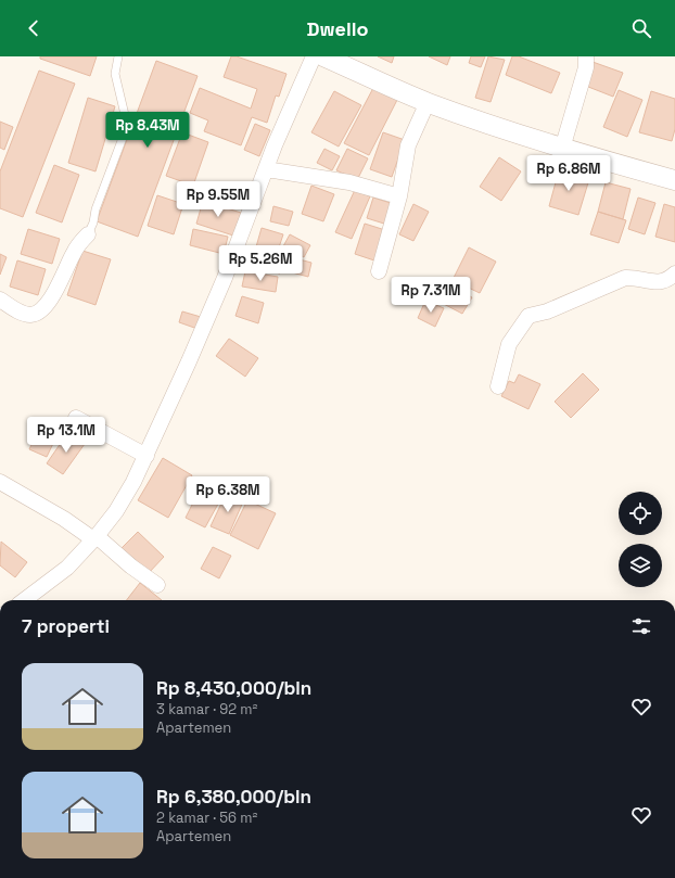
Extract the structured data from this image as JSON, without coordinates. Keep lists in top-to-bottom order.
{
  "page": {
    "header": "Dwello",
    "price": [
      "Rp 8.43M",
      "Rp 6.86M",
      "Rp 9.55M",
      "Rp 5.26M",
      "Rp 7.31M",
      "Rp 13.1M",
      "Rp 6.38M"
    ],
    "heading": "7 properti",
    "list": [
      {
        "name": "Rp 8,430,000/bln",
        "note": "3 kamar · 92 m² · Apartemen"
      },
      {
        "name": "Rp 6,380,000/bln",
        "note": "2 kamar · 56 m² · Apartemen"
      }
    ]
  }
}
